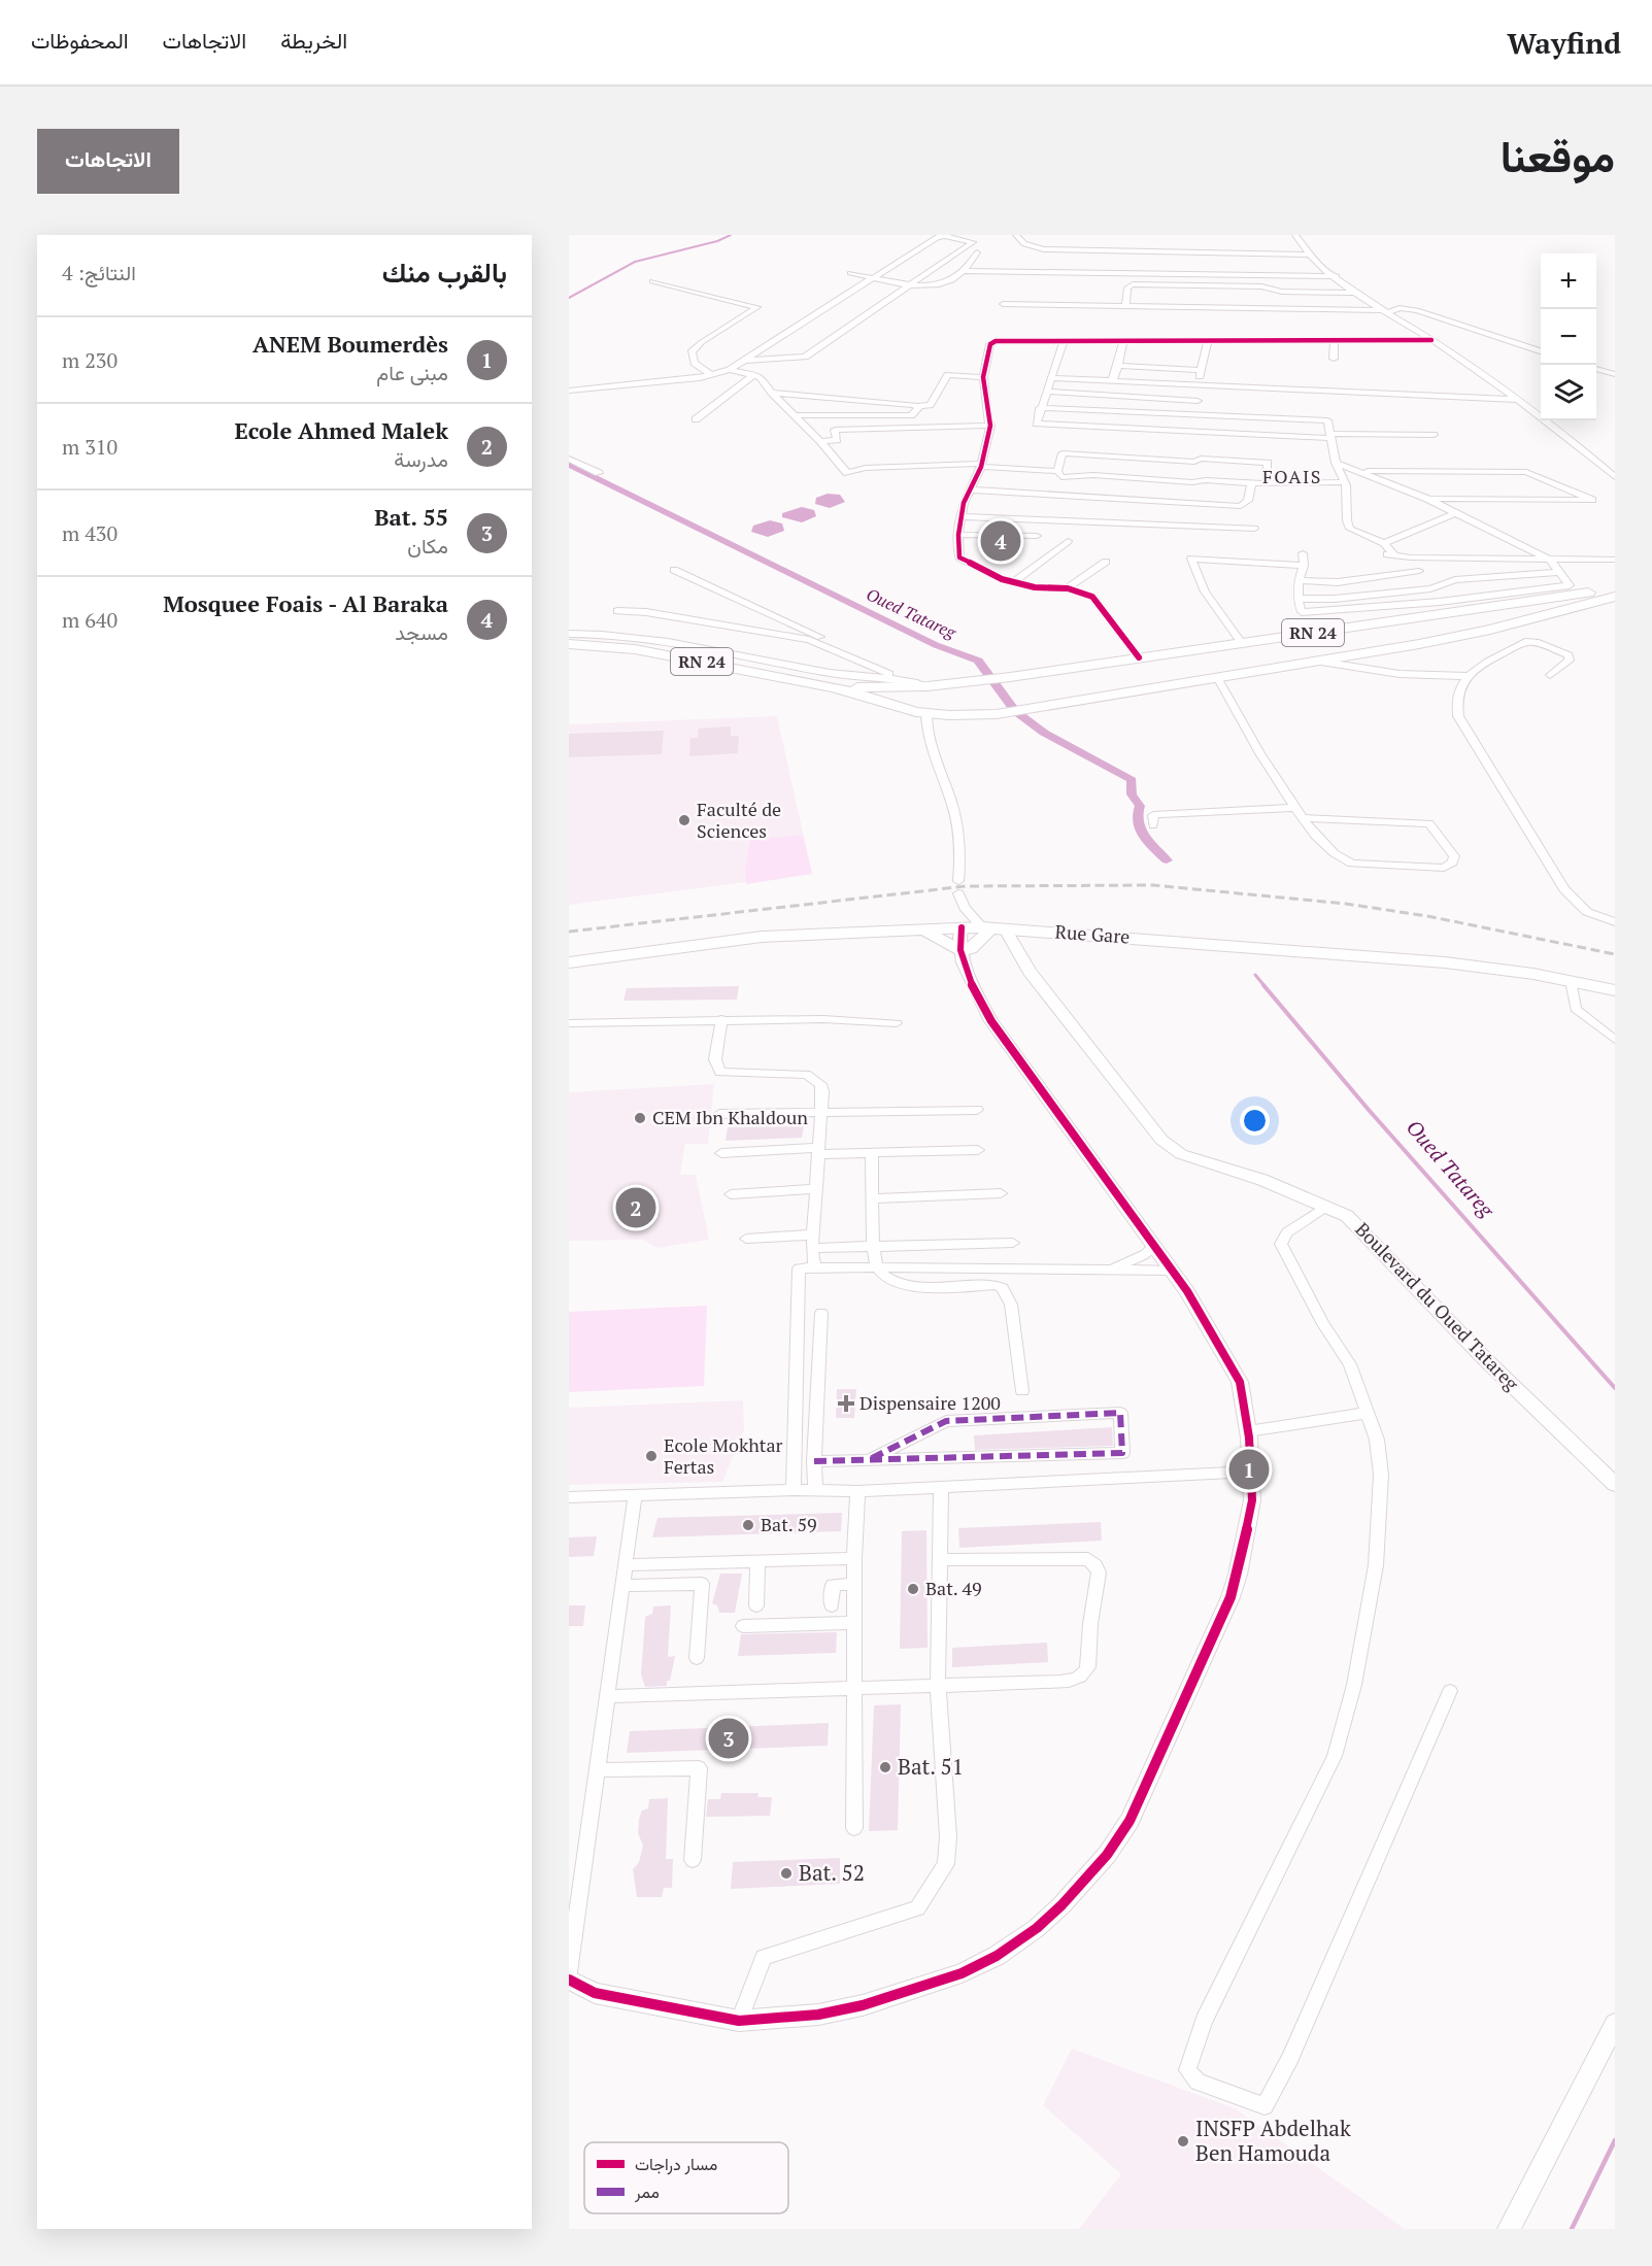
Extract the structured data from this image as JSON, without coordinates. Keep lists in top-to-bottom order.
{
  "streets": {
    "main road": ["RN 24", "Rue Gare"],
    "street": ["Boulevard du Oued Tatareg"]
  },
  "crossings": [
    ["Rue Gare", "Boulevard du Oued Tatareg"]
  ],
  "districts": ["FOAIS"],
  "water": ["Oued Tatareg"],
  "places": {
    "other": [
      "Faculté de Sciences",
      "CEM Ibn Khaldoun",
      "Ecole Mokhtar Fertas",
      "Bat. 59",
      "Bat. 49",
      "Bat. 51",
      "Bat. 52",
      "INSFP Abdelhak Ben Hamouda"
    ],
    "health": ["Dispensaire 1200"]
  },
  "legend": ["مسار دراجات", "ممر"],
  "page": {
    "header": "Wayfind",
    "nav": ["الخريطة", "الاتجاهات", "المحفوظات"],
    "title": "موقعنا",
    "buttons": "الاتجاهات",
    "heading": ["بالقرب منك", "النتائج: 4"],
    "map_buttons": ["+", "−"],
    "list": [
      {
        "mark": "1",
        "name": "ANEM Boumerdès",
        "note": "مبنى عام",
        "value": "230 m"
      },
      {
        "mark": "2",
        "name": "Ecole Ahmed Malek",
        "note": "مدرسة",
        "value": "310 m"
      },
      {
        "mark": "3",
        "name": "Bat. 55",
        "note": "مكان",
        "value": "430 m"
      },
      {
        "mark": "4",
        "name": "Mosquee Foais - Al Baraka",
        "note": "مسجد",
        "value": "640 m"
      }
    ],
    "pins": [
      "4",
      "2",
      "1",
      "3"
    ]
  }
}
